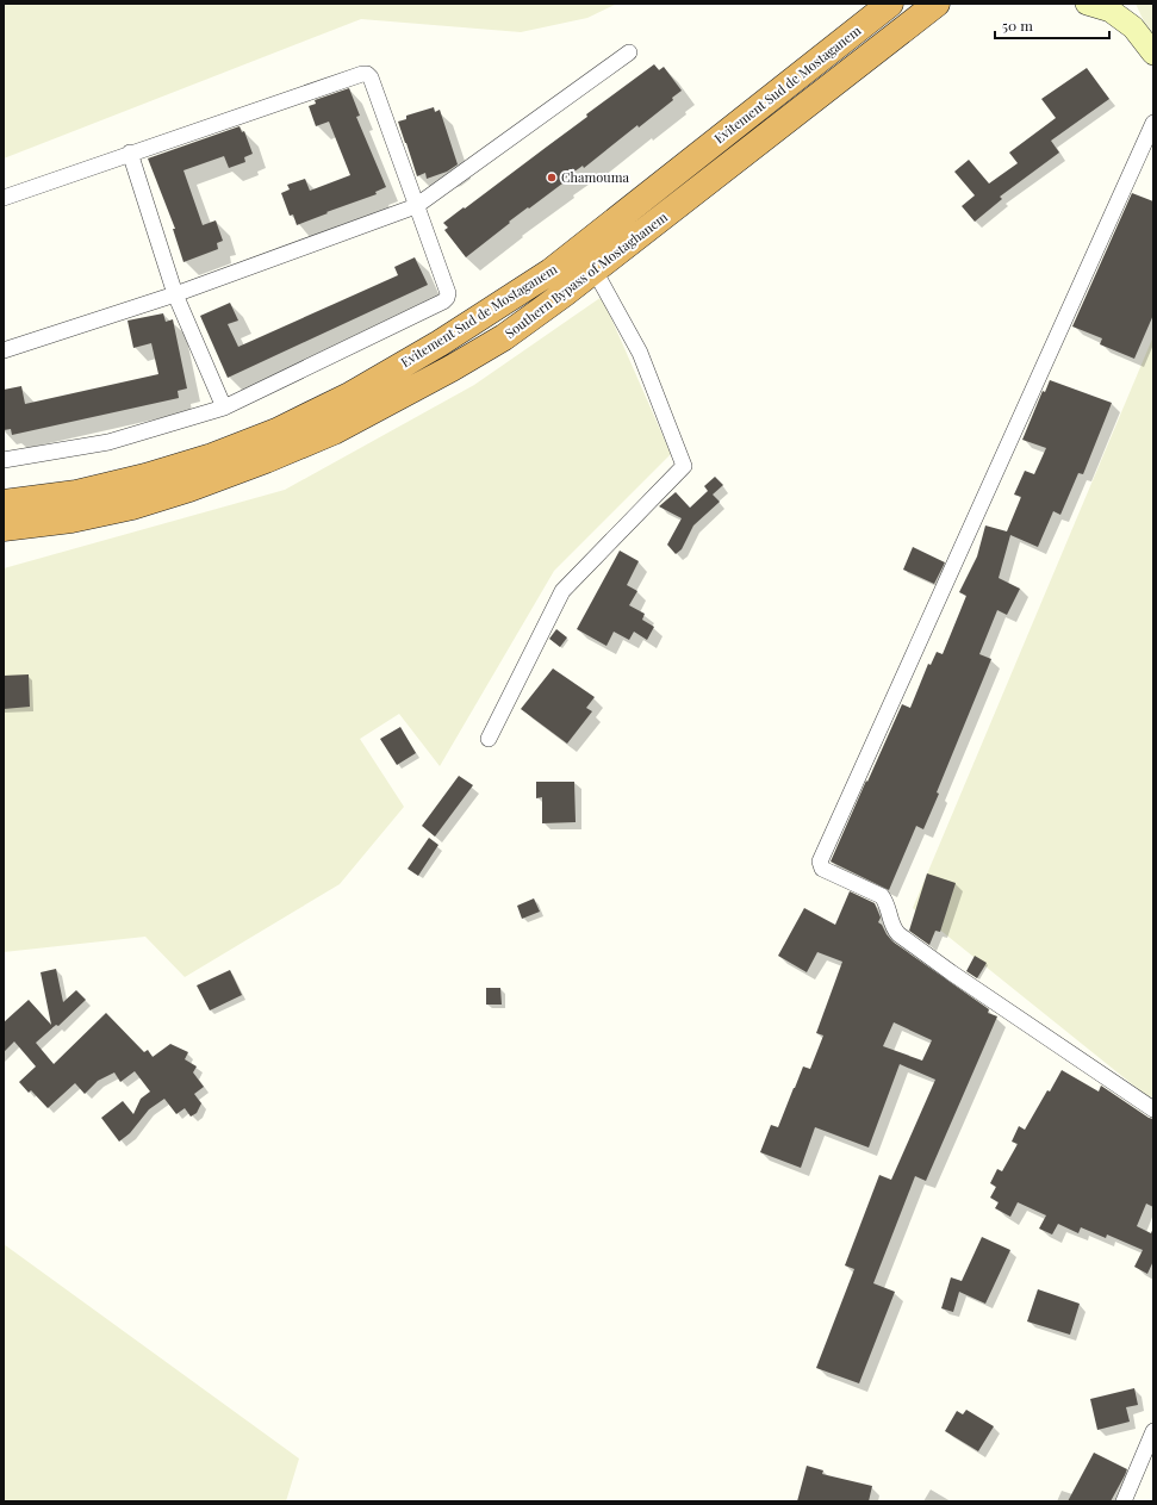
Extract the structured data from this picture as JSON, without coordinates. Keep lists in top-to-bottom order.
{
  "streets": {
    "highway": ["Evitement Sud de Mostaganem", "Southern Bypass of Mostaghanem"]
  },
  "places": ["Chamouma"],
  "scale_bar": "50 m"
}
